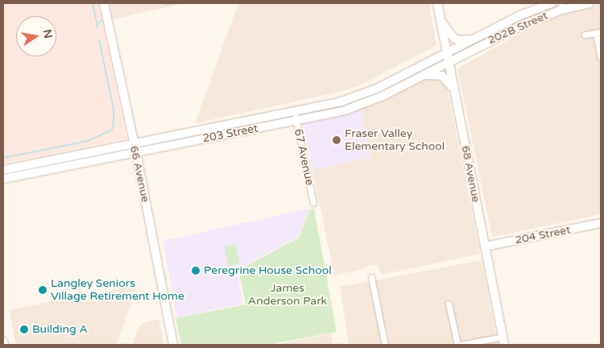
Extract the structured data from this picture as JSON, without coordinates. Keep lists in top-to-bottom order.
{
  "streets": {
    "main road": [
      "202B Street",
      "203 Street",
      "66 Avenue",
      "68 Avenue",
      "204 Street"
    ],
    "street": ["67 Avenue"]
  },
  "crossings": [
    ["202B Street", "203 Street"],
    ["202B Street", "68 Avenue"],
    ["203 Street", "67 Avenue"],
    ["203 Street", "66 Avenue"],
    ["203 Street", "68 Avenue"],
    ["68 Avenue", "204 Street"]
  ],
  "parks": ["James Anderson Park"],
  "places": [
    "Fraser Valley Elementary School",
    "Peregrine House School",
    "Langley Seniors Village Retirement Home",
    "Building A"
  ],
  "north": "right"
}
